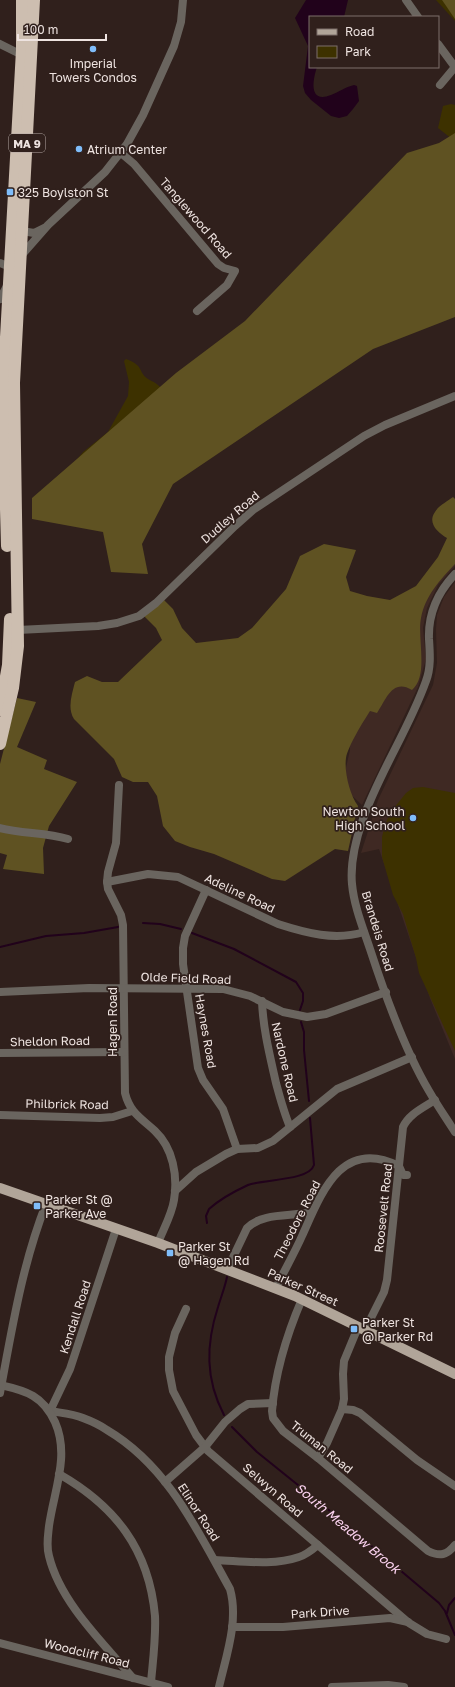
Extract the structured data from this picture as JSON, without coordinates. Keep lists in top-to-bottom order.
{
  "streets": {
    "highway": ["MA 9"],
    "main road": ["Parker Street"],
    "street": [
      "Tanglewood Road",
      "Dudley Road",
      "Adeline Road",
      "Brandeis Road",
      "Olde Field Road",
      "Hagen Road",
      "Haynes Road",
      "Sheldon Road",
      "Nardone Road",
      "Philbrick Road",
      "Roosevelt Road",
      "Theodore Road",
      "Kendall Road",
      "Truman Road",
      "Selwyn Road",
      "Elinor Road",
      "Park Drive",
      "Woodcliff Road"
    ]
  },
  "crossings": [
    ["MA 9", "Dudley Road"],
    ["Adeline Road", "Brandeis Road"],
    ["Adeline Road", "Hagen Road"],
    ["Adeline Road", "Haynes Road"],
    ["Brandeis Road", "Olde Field Road"],
    ["Brandeis Road", "Roosevelt Road"],
    ["Olde Field Road", "Hagen Road"],
    ["Olde Field Road", "Haynes Road"],
    ["Olde Field Road", "Nardone Road"],
    ["Hagen Road", "Sheldon Road"],
    ["Hagen Road", "Philbrick Road"],
    ["Hagen Road", "Parker Street"],
    ["Roosevelt Road", "Theodore Road"],
    ["Roosevelt Road", "Parker Street"],
    ["Roosevelt Road", "Truman Road"],
    ["Theodore Road", "Parker Street"],
    ["Parker Street", "Kendall Road"],
    ["Parker Street", "Truman Road"],
    ["Kendall Road", "Elinor Road"],
    ["Selwyn Road", "Park Drive"],
    ["Elinor Road", "Park Drive"]
  ],
  "water": ["South Meadow Brook"],
  "places": {
    "other": ["Imperial Towers Condos", "Atrium Center", "Newton South High School"],
    "transit": [
      "325 Boylston St",
      "Parker St @ Parker Ave",
      "Parker St @ Hagen Rd",
      "Parker St @ Parker Rd"
    ]
  },
  "legend": ["Road", "Park"],
  "scale_bar": "100 m"
}
